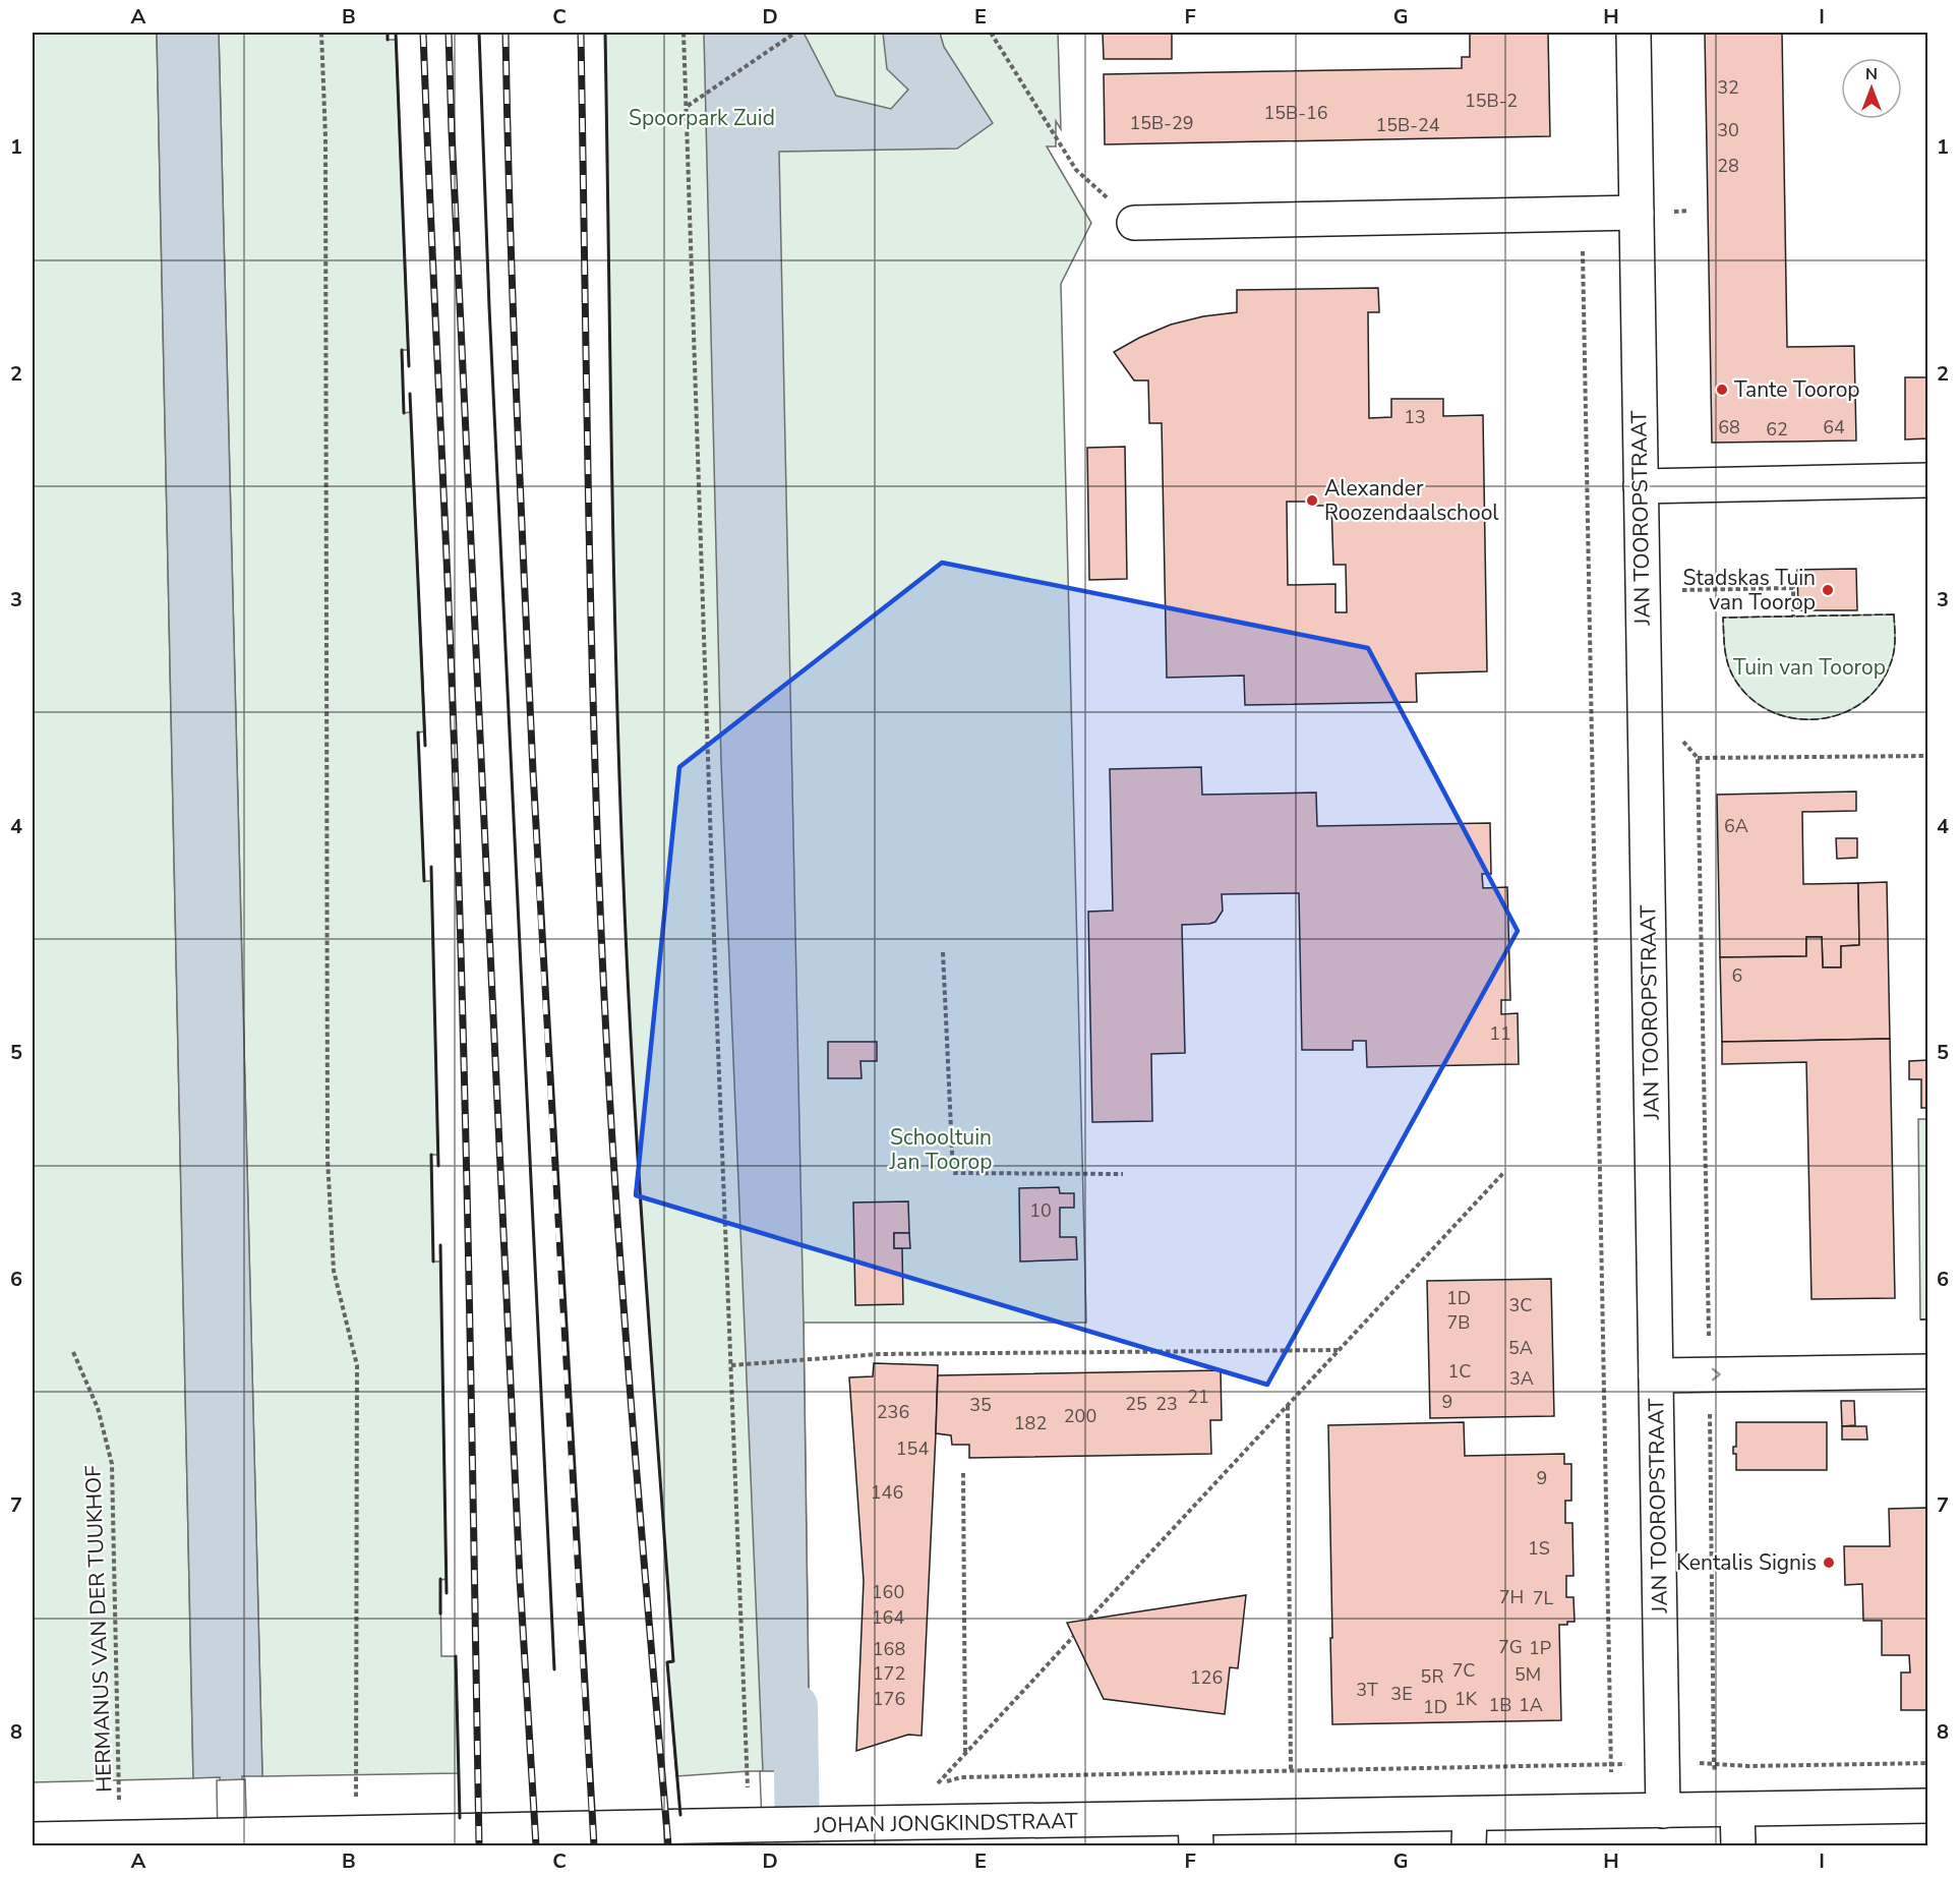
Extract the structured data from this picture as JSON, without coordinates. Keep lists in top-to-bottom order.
{
  "streets": {
    "street": ["JAN TOOROPSTRAAT", "JOHAN JONGKINDSTRAAT"],
    "path": ["HERMANUS VAN DER TUUKHOF"]
  },
  "crossings": [
    ["JAN TOOROPSTRAAT", "JOHAN JONGKINDSTRAAT"],
    ["HERMANUS VAN DER TUUKHOF", "JOHAN JONGKINDSTRAAT"]
  ],
  "parks": ["Spoorpark Zuid", "Tuin van Toorop", "Schooltuin Jan Toorop"],
  "places": [
    "Tante Toorop",
    "Alexander Roozendaalschool",
    "Stadskas Tuin van Toorop",
    "Kentalis Signis"
  ],
  "house_numbers": [
    "32",
    "15B-2",
    "15B-16",
    "15B-29",
    "15B-24",
    "30",
    "28",
    "13",
    "68",
    "64",
    "62",
    "6A",
    "6",
    "11",
    "10",
    "1D",
    "3C",
    "7B",
    "5A",
    "1C",
    "3A",
    "21",
    "9",
    "25",
    "23",
    "35",
    "236",
    "200",
    "182",
    "154",
    "9",
    "146",
    "1S",
    "160",
    "7H",
    "7L",
    "164",
    "7G",
    "1P",
    "168",
    "7C",
    "172",
    "5M",
    "5R",
    "126",
    "3T",
    "3E",
    "176",
    "1K",
    "1B",
    "1A",
    "1D"
  ],
  "north": "top",
  "grid": {
    "columns": [
      "A",
      "B",
      "C",
      "D",
      "E",
      "F",
      "G",
      "H",
      "I"
    ],
    "rows": [
      "1",
      "2",
      "3",
      "4",
      "5",
      "6",
      "7",
      "8"
    ]
  }
}
